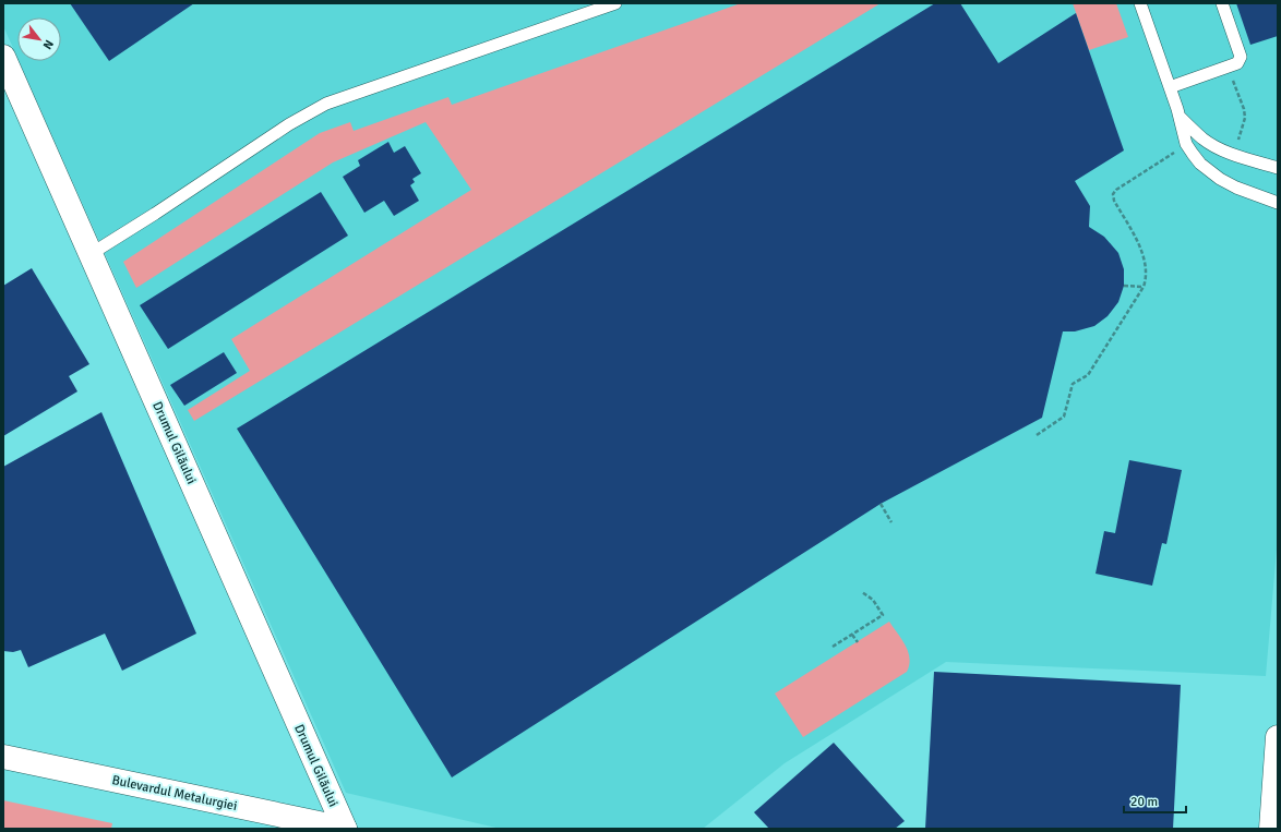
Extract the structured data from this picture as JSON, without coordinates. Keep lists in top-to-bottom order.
{
  "streets": {
    "street": ["Drumul Gilăului", "Bulevardul Metalurgiei"]
  },
  "crossings": [
    ["Drumul Gilăului", "Bulevardul Metalurgiei"]
  ],
  "scale_bar": "20 m",
  "north": "bottom right"
}
